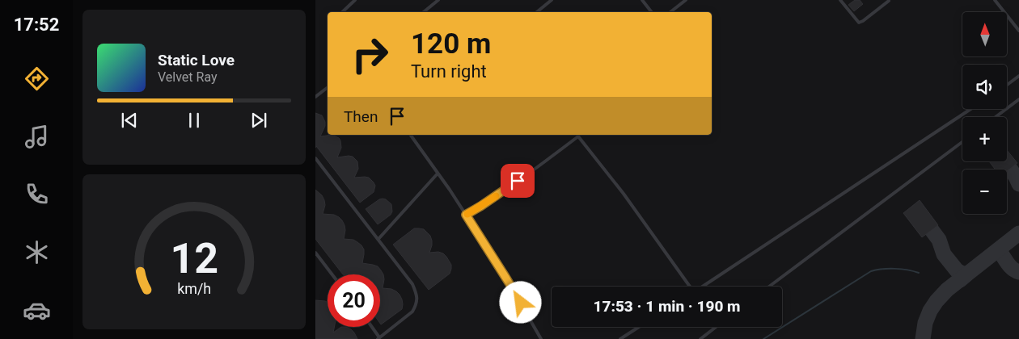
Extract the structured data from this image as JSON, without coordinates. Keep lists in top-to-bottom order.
{
  "north": "top",
  "page": {
    "tabs": "17:52",
    "map_buttons": ["+", "−"],
    "turn": ["120 m", "Turn right"],
    "song": ["Static Love", "Velvet Ray"],
    "then": "Then",
    "limit": "20",
    "trip": "17:53 · 1 min · 190 m",
    "gauge": ["12", "km/h"]
  }
}
